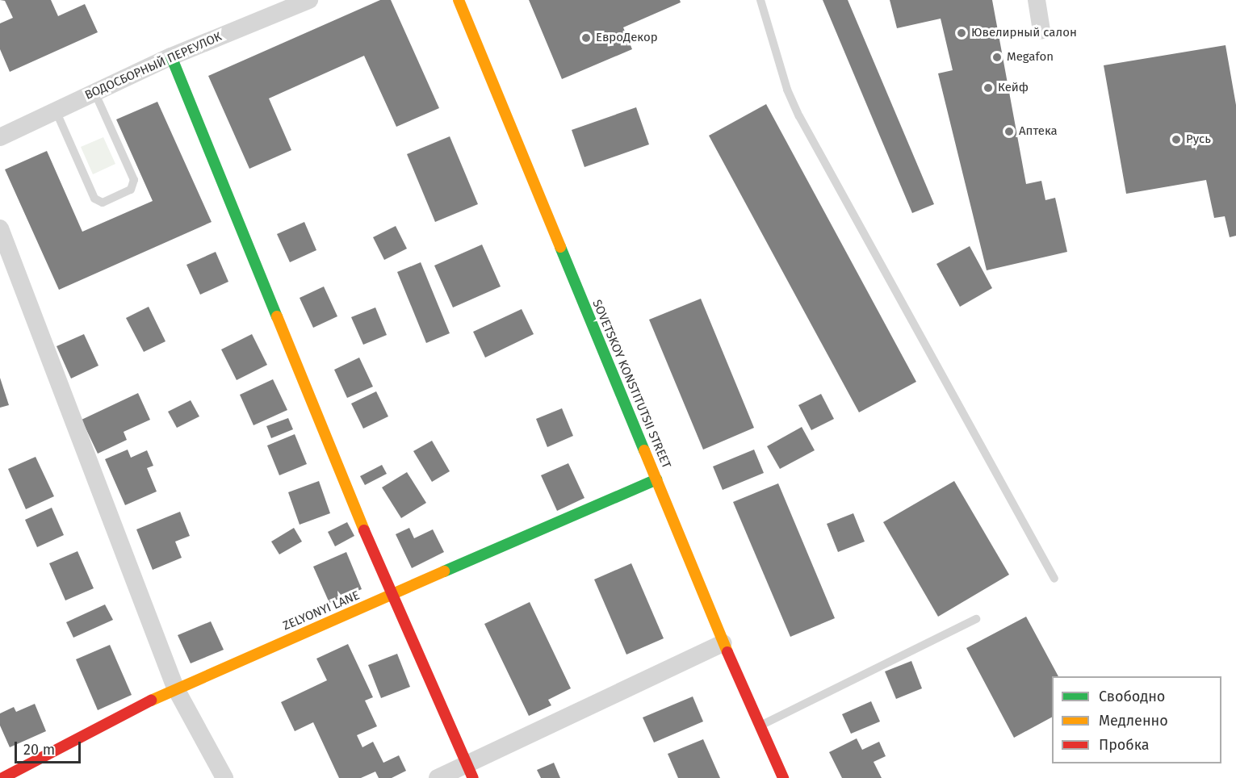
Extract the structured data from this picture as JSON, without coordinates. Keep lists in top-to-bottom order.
{
  "streets": {
    "street": ["ВОДОСБОРНЫЙ ПЕРЕУЛОК", "SOVETSKOY KONSTITUTSII STREET", "ZELYONYI LANE"]
  },
  "crossings": [
    ["SOVETSKOY KONSTITUTSII STREET", "ZELYONYI LANE"]
  ],
  "places": [
    "Ювелирный салон",
    "ЕвроДекор",
    "Megafon",
    "Кейф",
    "Аптека",
    "Русь"
  ],
  "legend": ["Свободно", "Медленно", "Пробка"],
  "scale_bar": "20 m"
}
